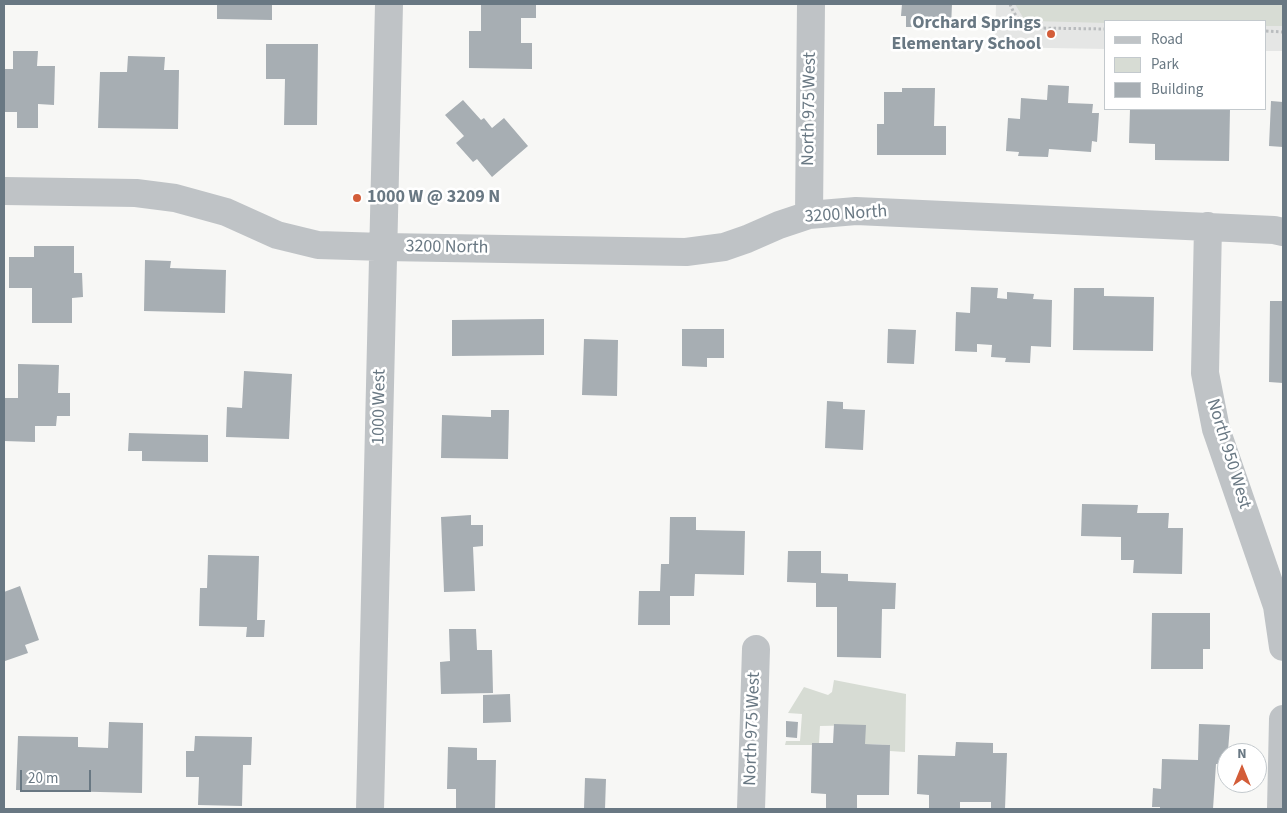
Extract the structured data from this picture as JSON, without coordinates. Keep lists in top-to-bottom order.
{
  "streets": {
    "street": [
      "North 975 West",
      "3200 North",
      "1000 West",
      "North 950 West"
    ]
  },
  "crossings": [
    ["North 975 West", "3200 North"],
    ["3200 North", "1000 West"],
    ["3200 North", "North 950 West"]
  ],
  "places": ["Orchard Springs Elementary School", "1000 W @ 3209 N"],
  "legend": ["Road", "Park", "Building"],
  "scale_bar": "20 m",
  "north": "top"
}
